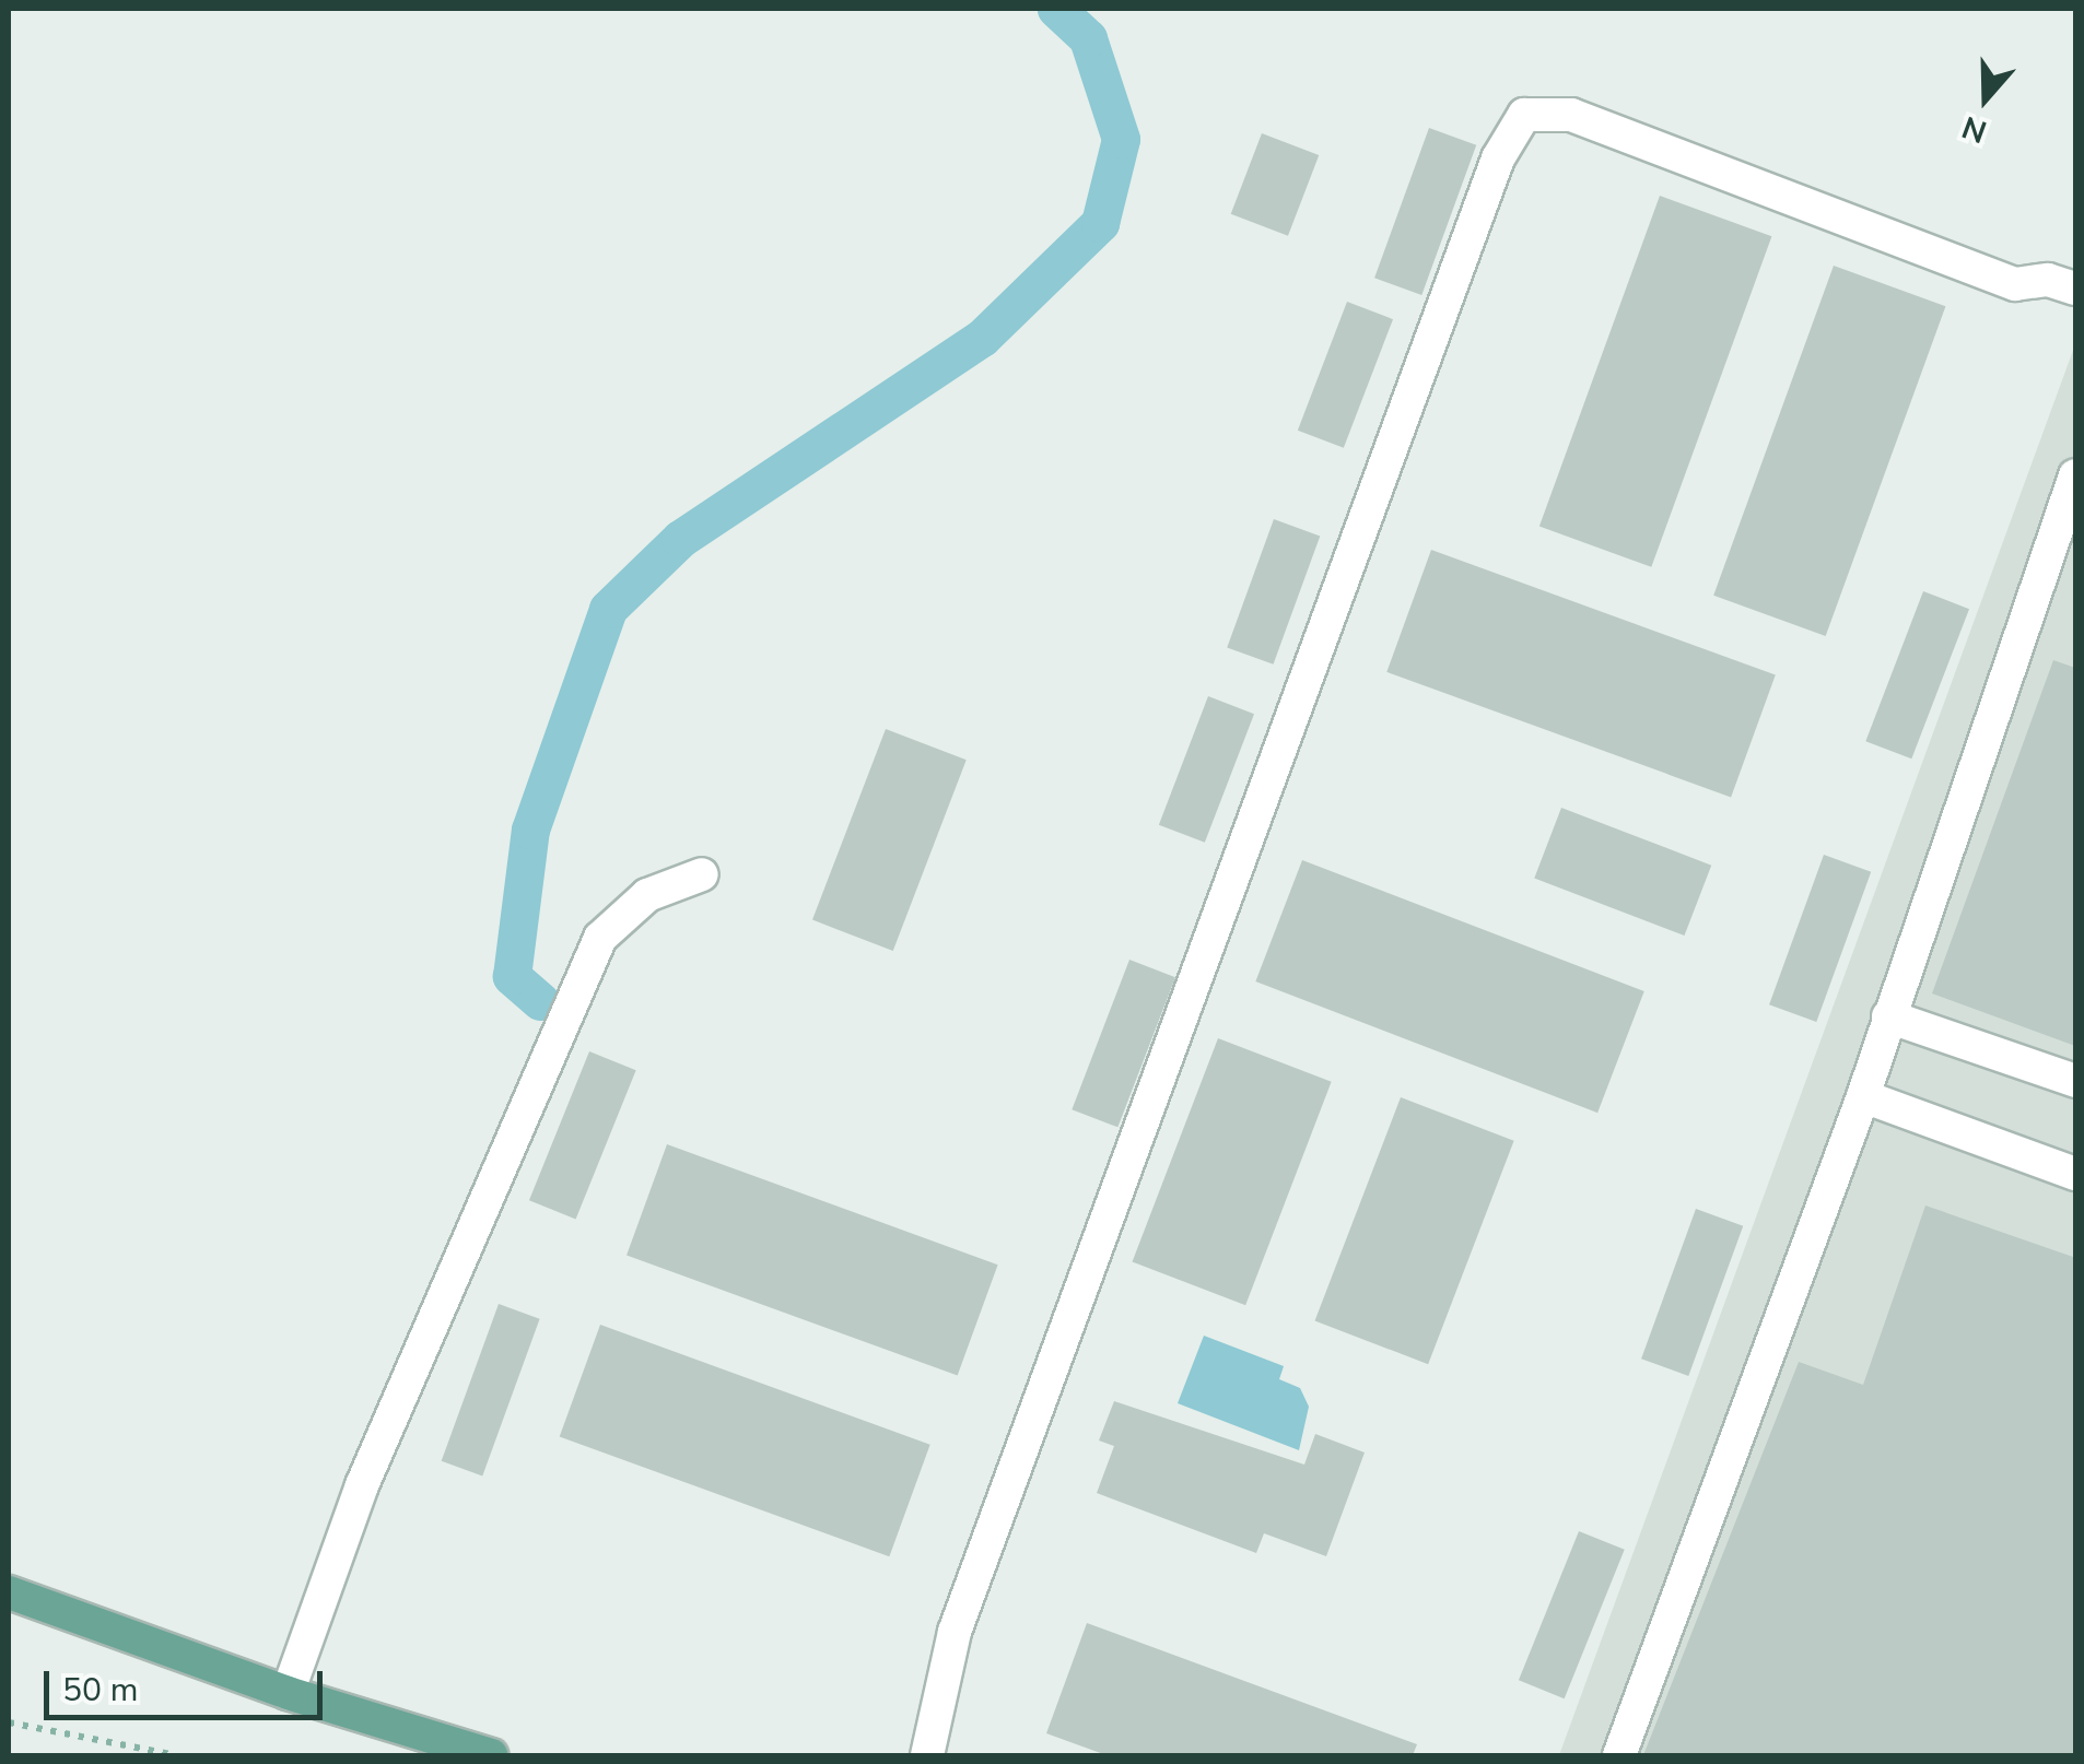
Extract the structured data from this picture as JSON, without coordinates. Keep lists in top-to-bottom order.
{
  "scale_bar": "50 m",
  "north": "bottom"
}
